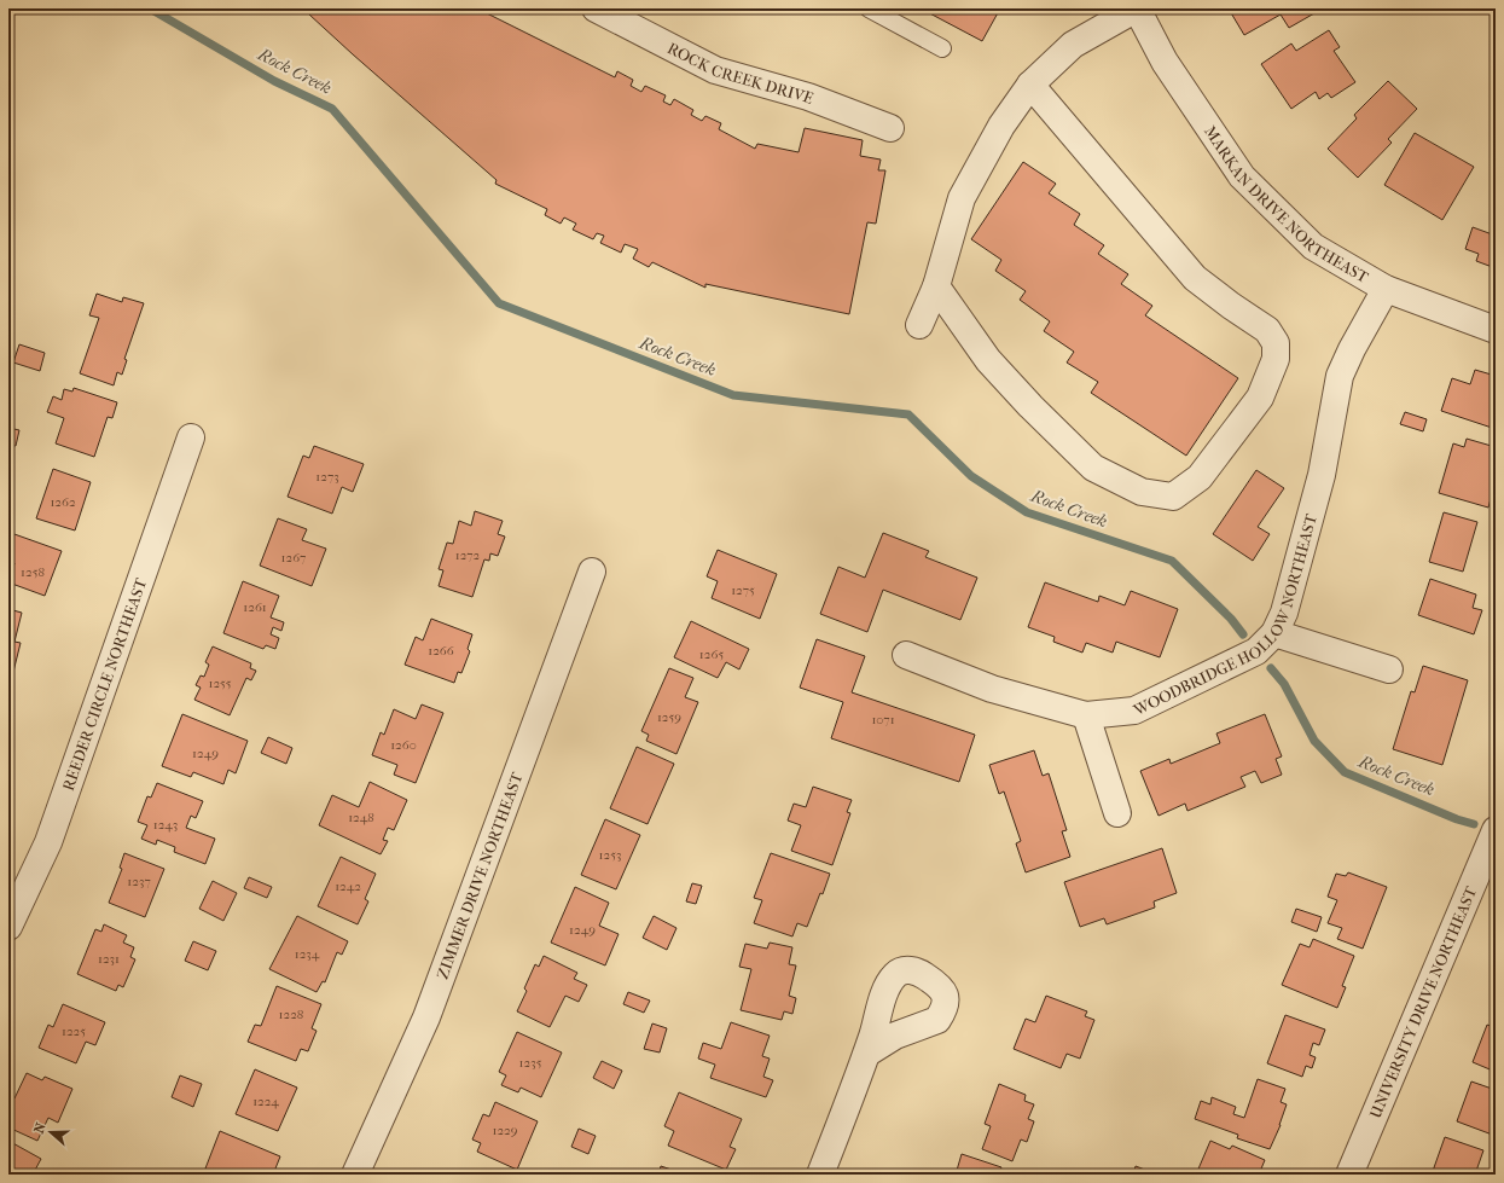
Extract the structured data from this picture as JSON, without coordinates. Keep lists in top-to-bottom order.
{
  "streets": {
    "street": [
      "ROCK CREEK DRIVE",
      "MARKAN DRIVE NORTHEAST",
      "WOODBRIDGE HOLLOW NORTHEAST",
      "REEDER CIRCLE NORTHEAST",
      "ZIMMER DRIVE NORTHEAST",
      "UNIVERSITY DRIVE NORTHEAST"
    ]
  },
  "crossings": [
    ["MARKAN DRIVE NORTHEAST", "WOODBRIDGE HOLLOW NORTHEAST"]
  ],
  "water": ["Rock Creek"],
  "house_numbers": [
    "1273",
    "1262",
    "1272",
    "1267",
    "1258",
    "1275",
    "1261",
    "1266",
    "1265",
    "1255",
    "1259",
    "1071",
    "1260",
    "1249",
    "1248",
    "1243",
    "1253",
    "1237",
    "1242",
    "1249",
    "1234",
    "1231",
    "1228",
    "1225",
    "1235",
    "1224",
    "1229"
  ],
  "north": "left"
}
